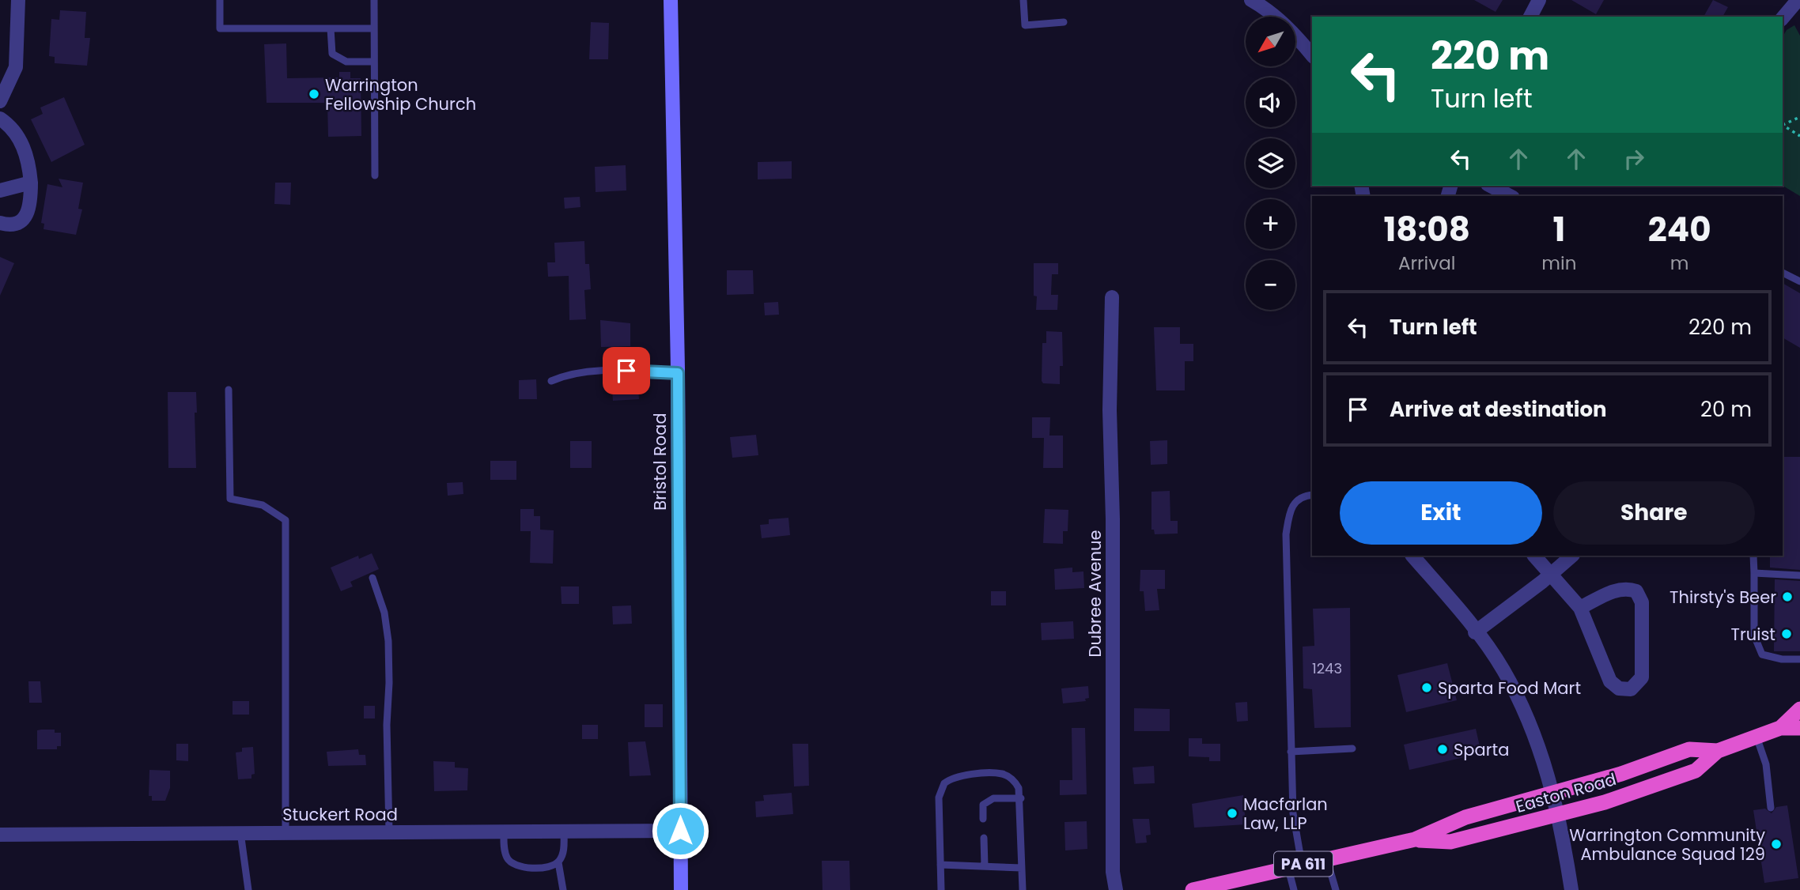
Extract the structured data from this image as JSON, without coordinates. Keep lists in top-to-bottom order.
{
  "streets": {
    "highway": ["Easton Road", "PA 611"],
    "main road": ["Bristol Road"],
    "street": ["Dubree Avenue", "Stuckert Road"]
  },
  "crossings": [
    ["Bristol Road", "Stuckert Road"]
  ],
  "places": [
    "Warrington Fellowship Church",
    "Thirsty's Beer",
    "Truist",
    "Sparta Food Mart",
    "Sparta",
    "Macfarlan Law, LLP",
    "Warrington Community Ambulance Squad 129"
  ],
  "house_numbers": ["1243"],
  "north": "bottom left",
  "page": {
    "map_buttons": ["+", "−"],
    "turn": ["220 m", "Turn left"],
    "eta": [
      "18:08",
      "Arrival",
      "1",
      "min",
      "240",
      "m"
    ],
    "list": [
      {
        "name": "Turn left",
        "value": "220 m"
      },
      {
        "name": "Arrive at destination",
        "value": "20 m"
      }
    ],
    "buttons": ["Exit", "Share"]
  }
}
